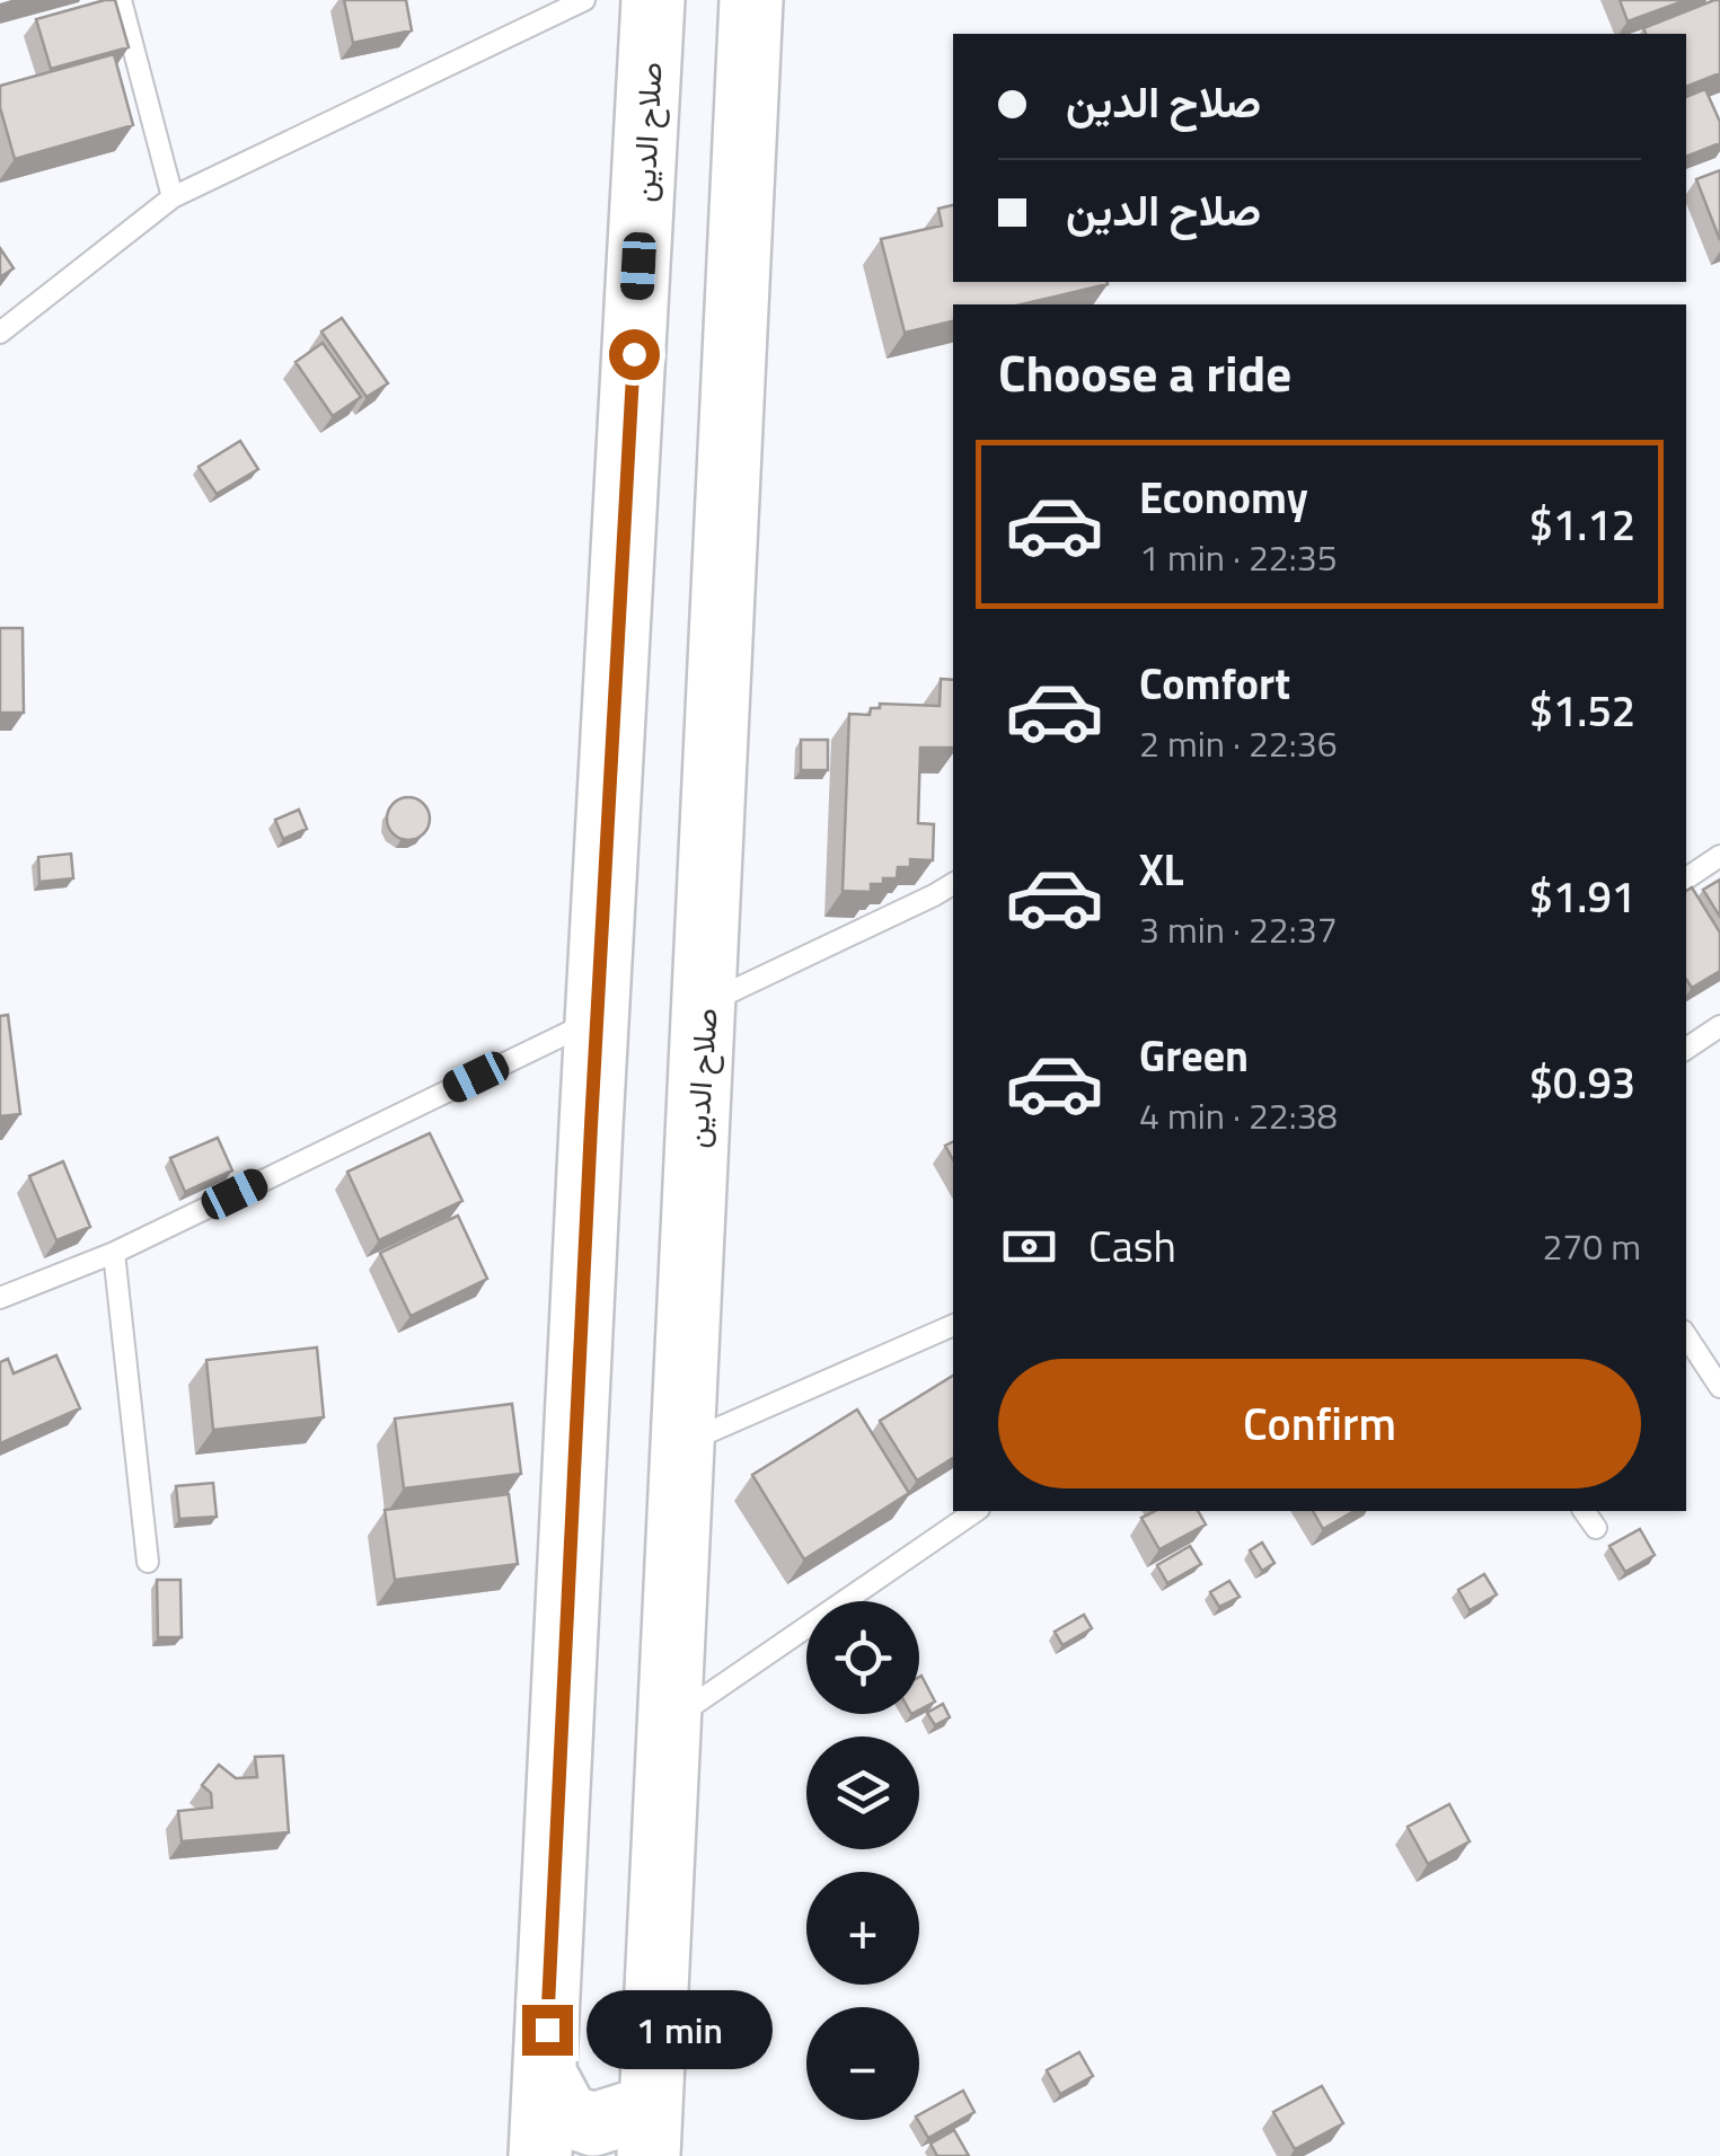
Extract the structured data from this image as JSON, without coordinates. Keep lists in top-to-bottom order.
{
  "streets": {
    "highway": ["صلاح الدين"]
  },
  "page": {
    "banner": ["صلاح الدين", "صلاح الدين"],
    "heading": "Choose a ride",
    "list": [
      {
        "name": "Economy",
        "note": "1 min · 22:35",
        "value": "$1.12"
      },
      {
        "name": "Comfort",
        "note": "2 min · 22:36",
        "value": "$1.52"
      },
      {
        "name": "XL",
        "note": "3 min · 22:37",
        "value": "$1.91"
      },
      {
        "name": "Green",
        "note": "4 min · 22:38",
        "value": "$0.93"
      }
    ],
    "pay": ["Cash", "270 m"],
    "buttons": "Confirm",
    "map_buttons": ["+", "−"],
    "bubble": "1 min"
  }
}
